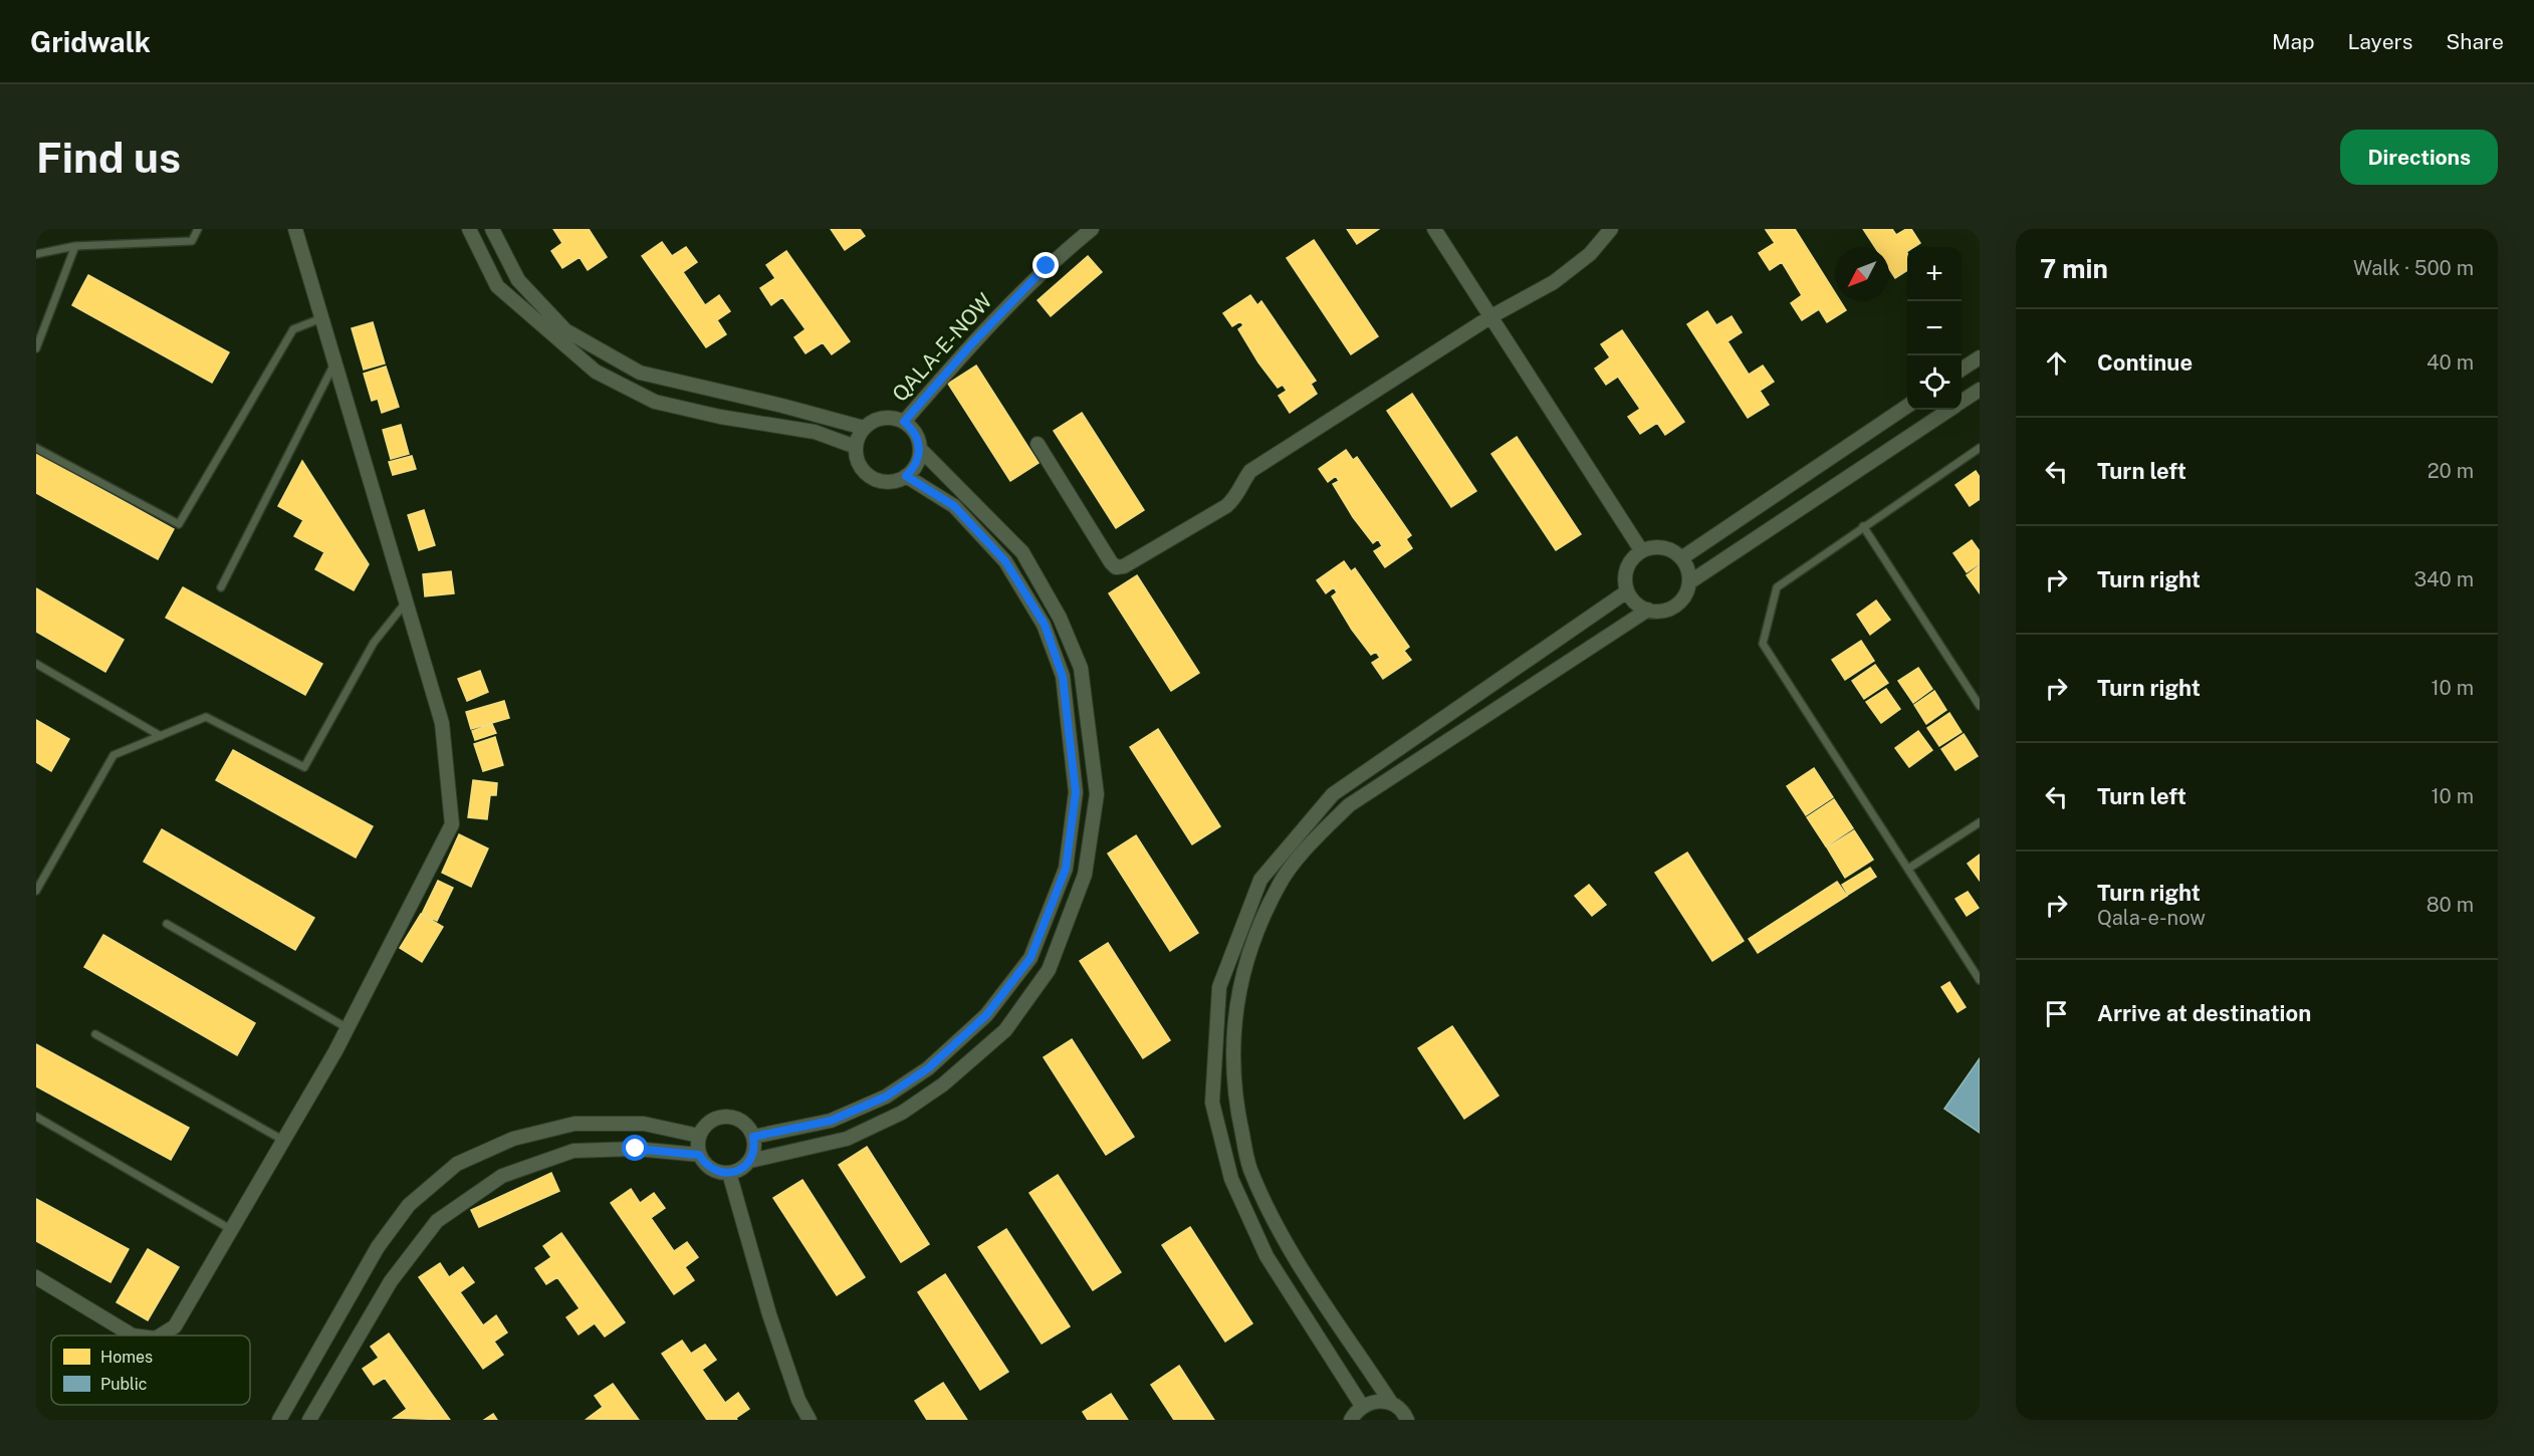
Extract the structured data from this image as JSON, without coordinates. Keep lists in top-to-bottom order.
{
  "streets": {
    "street": ["QALA-E-NOW"]
  },
  "legend": ["Homes", "Public"],
  "north": "bottom left",
  "page": {
    "header": "Gridwalk",
    "nav": ["Map", "Layers", "Share"],
    "buttons": "Directions",
    "title": "Find us",
    "heading": ["7 min", "Walk · 500 m"],
    "map_buttons": ["+", "−"],
    "list": [
      ["Continue", "40 m"],
      ["Turn left", "20 m"],
      ["Turn right", "340 m"],
      ["Turn right", "10 m"],
      ["Turn left", "10 m"],
      ["Turn right", "Qala-e-now", "80 m"],
      "Arrive at destination"
    ]
  }
}
